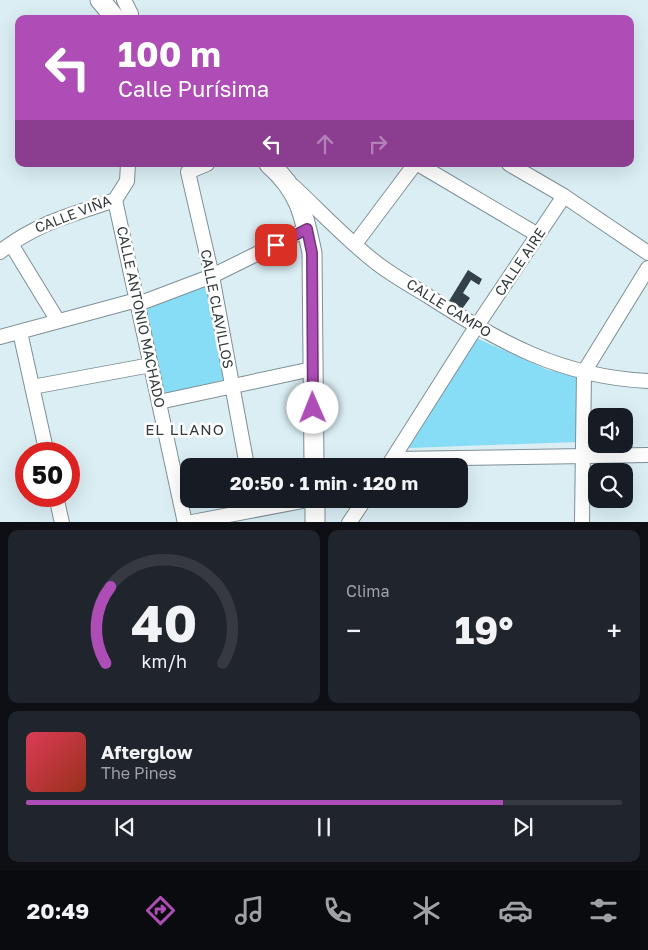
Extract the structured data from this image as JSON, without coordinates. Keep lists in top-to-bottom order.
{
  "streets": {
    "street": [
      "CALLE VIÑA",
      "CALLE AIRE",
      "CALLE CAMPO",
      "CALLE CLAVILLOS",
      "CALLE ANTONIO MACHADO"
    ]
  },
  "crossings": [
    ["CALLE VIÑA", "CALLE ANTONIO MACHADO"],
    ["CALLE AIRE", "CALLE CAMPO"]
  ],
  "districts": ["EL LLANO"],
  "page": {
    "turn": ["100 m", "Calle Purísima"],
    "limit": "50",
    "trip": "20:50 · 1 min · 120 m",
    "tile": "Clima",
    "heat": ["−", "19°", "+"],
    "song": ["Afterglow", "The Pines"],
    "tabs": "20:49",
    "gauge": ["40", "km/h"]
  }
}
